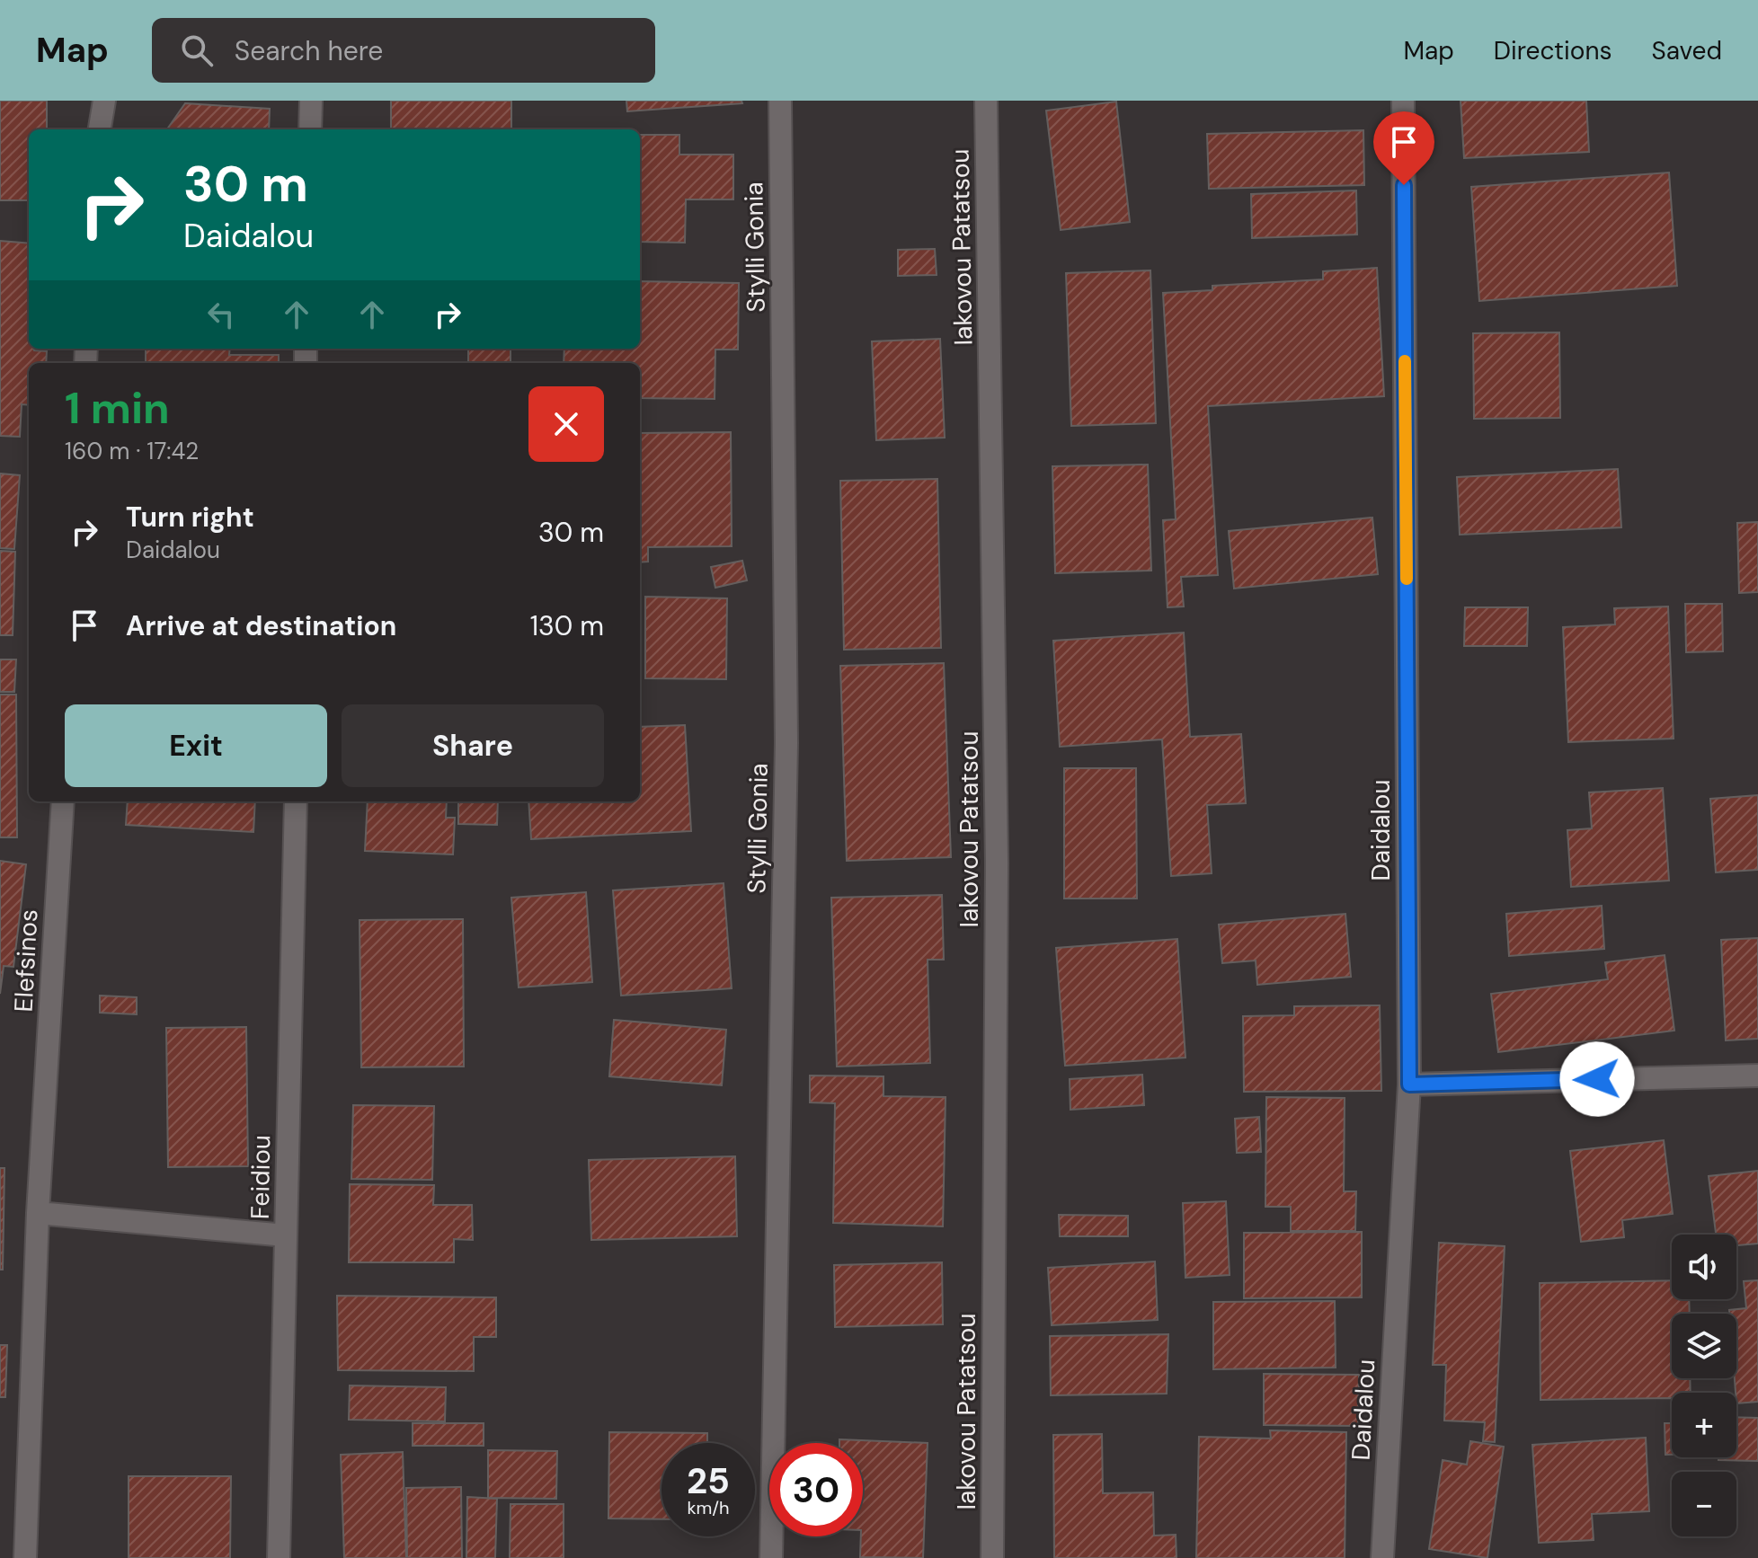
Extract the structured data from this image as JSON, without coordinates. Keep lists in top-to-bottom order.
{
  "streets": {
    "street": [
      "Stylli Gonia",
      "Iakovou Patatsou",
      "Daidalou",
      "Elefsinos",
      "Feidiou"
    ]
  },
  "page": {
    "header": "Map",
    "search": "Search here",
    "nav": ["Map", "Directions", "Saved"],
    "turn": ["30 m", "Daidalou"],
    "heading": ["1 min", "160 m · 17:42"],
    "list": [
      {
        "name": "Turn right",
        "note": "Daidalou",
        "value": "30 m"
      },
      {
        "name": "Arrive at destination",
        "value": "130 m"
      }
    ],
    "buttons": ["Exit", "Share"],
    "map_buttons": ["+", "−"],
    "speed": "25 km/h",
    "limit": "30"
  }
}
